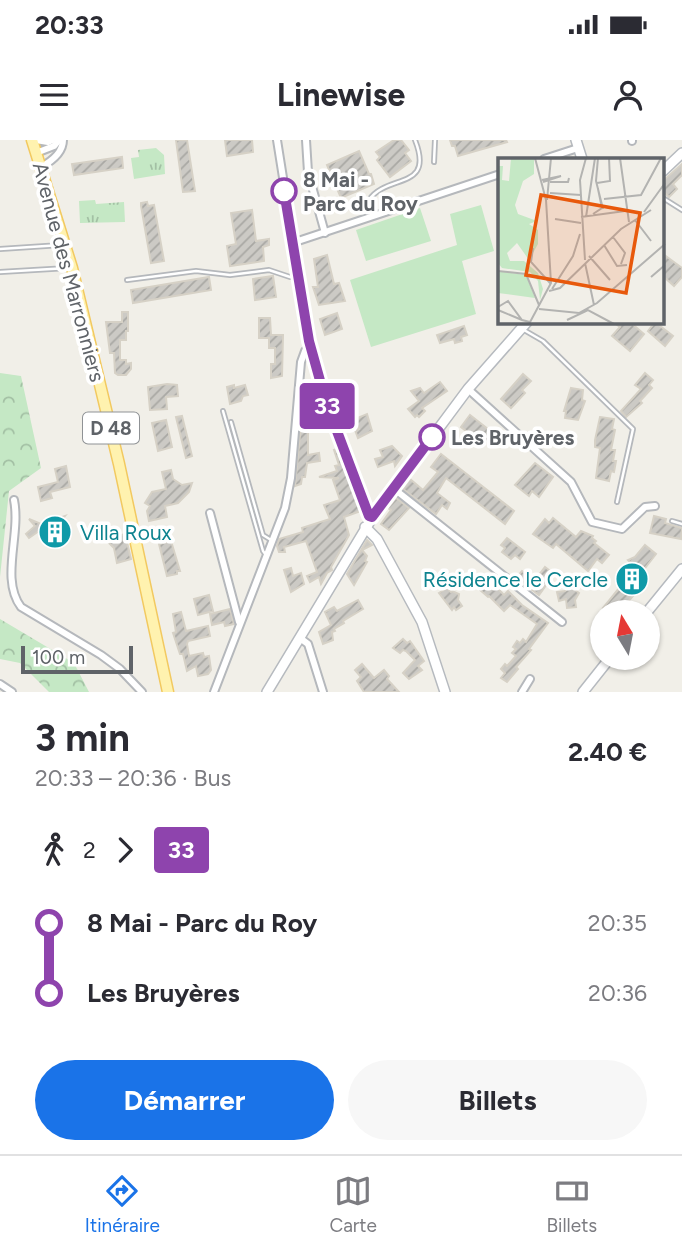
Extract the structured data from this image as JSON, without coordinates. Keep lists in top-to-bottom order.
{
  "streets": {
    "main road": ["Avenue des Marronniers", "D 48"]
  },
  "places": {
    "other": ["8 Mai - Parc du Roy", "Les Bruyères"],
    "building": ["Villa Roux", "Résidence le Cercle"]
  },
  "lines": ["bus line 33"],
  "scale_bar": "100 m",
  "north": "top",
  "page": {
    "status": "20:33",
    "header": "Linewise",
    "on_map": "33",
    "scale": "100 m",
    "heading": ["3 min", "20:33 – 20:36 · Bus", "2.40 €"],
    "legs": ["2", "33"],
    "list": [
      {
        "name": "8 Mai - Parc du Roy",
        "value": "20:35"
      },
      {
        "name": "Les Bruyères",
        "value": "20:36"
      }
    ],
    "buttons": ["Démarrer", "Billets"],
    "tabs": ["Itinéraire", "Carte", "Billets"]
  }
}
